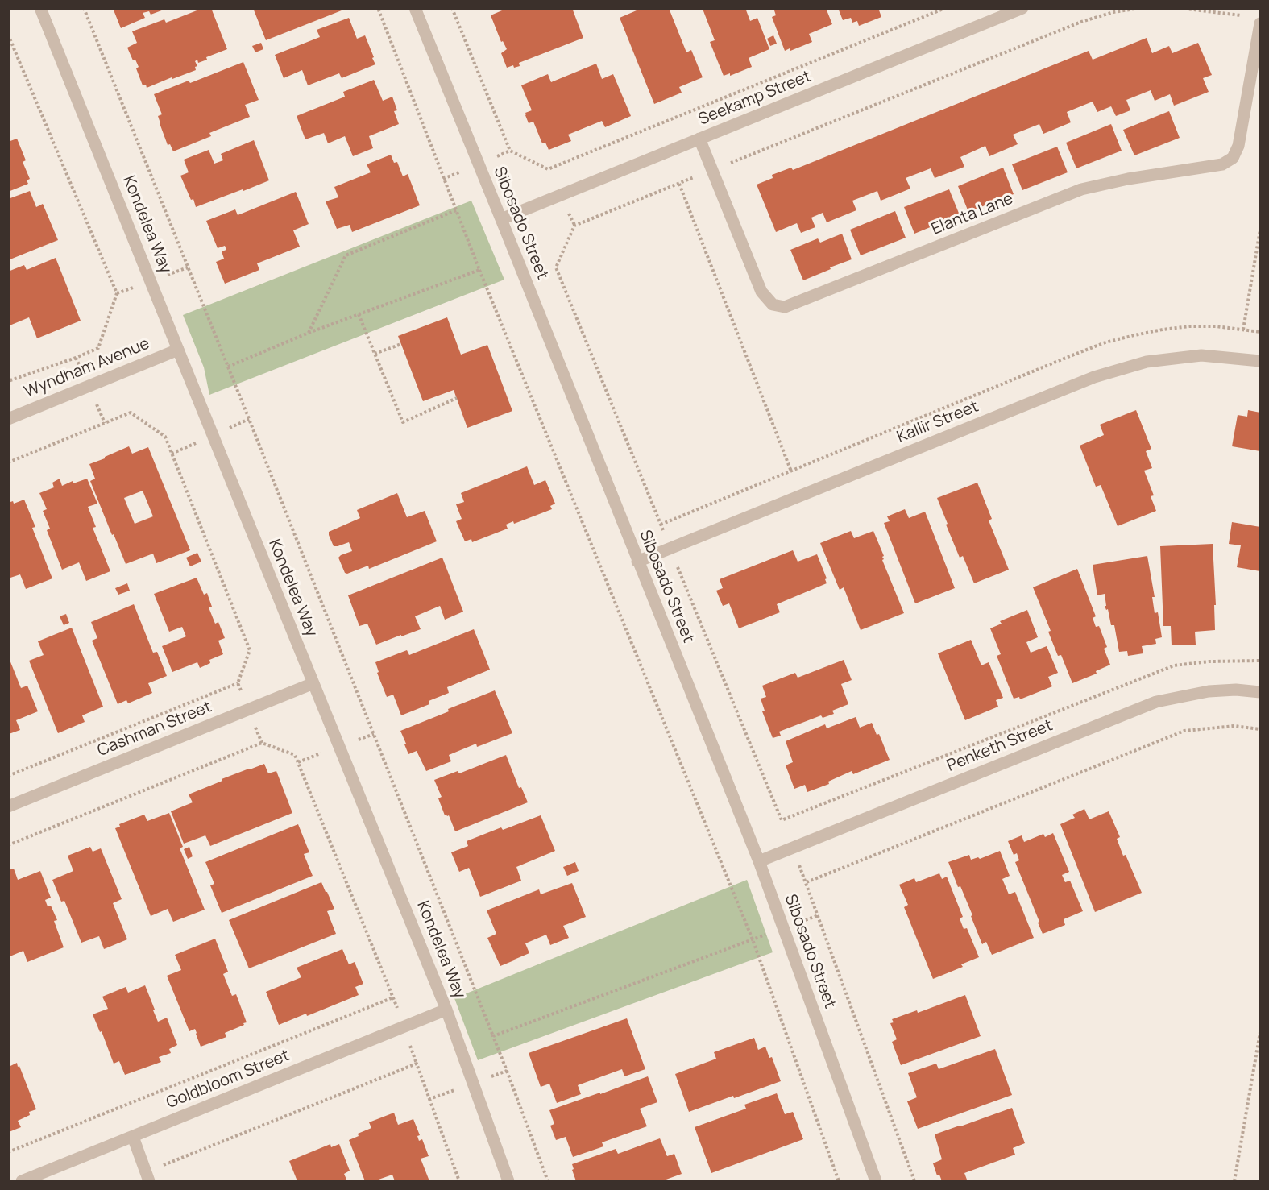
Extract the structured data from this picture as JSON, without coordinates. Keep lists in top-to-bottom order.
{
  "streets": {
    "street": [
      "Seekamp Street",
      "Elanta Lane",
      "Sibosado Street",
      "Kondelea Way",
      "Wyndham Avenue",
      "Kallir Street",
      "Cashman Street",
      "Penketh Street",
      "Goldbloom Street"
    ]
  },
  "crossings": [
    ["Seekamp Street", "Elanta Lane"],
    ["Seekamp Street", "Sibosado Street"],
    ["Sibosado Street", "Kallir Street"],
    ["Sibosado Street", "Penketh Street"],
    ["Kondelea Way", "Wyndham Avenue"],
    ["Kondelea Way", "Cashman Street"],
    ["Kondelea Way", "Goldbloom Street"]
  ]
}
